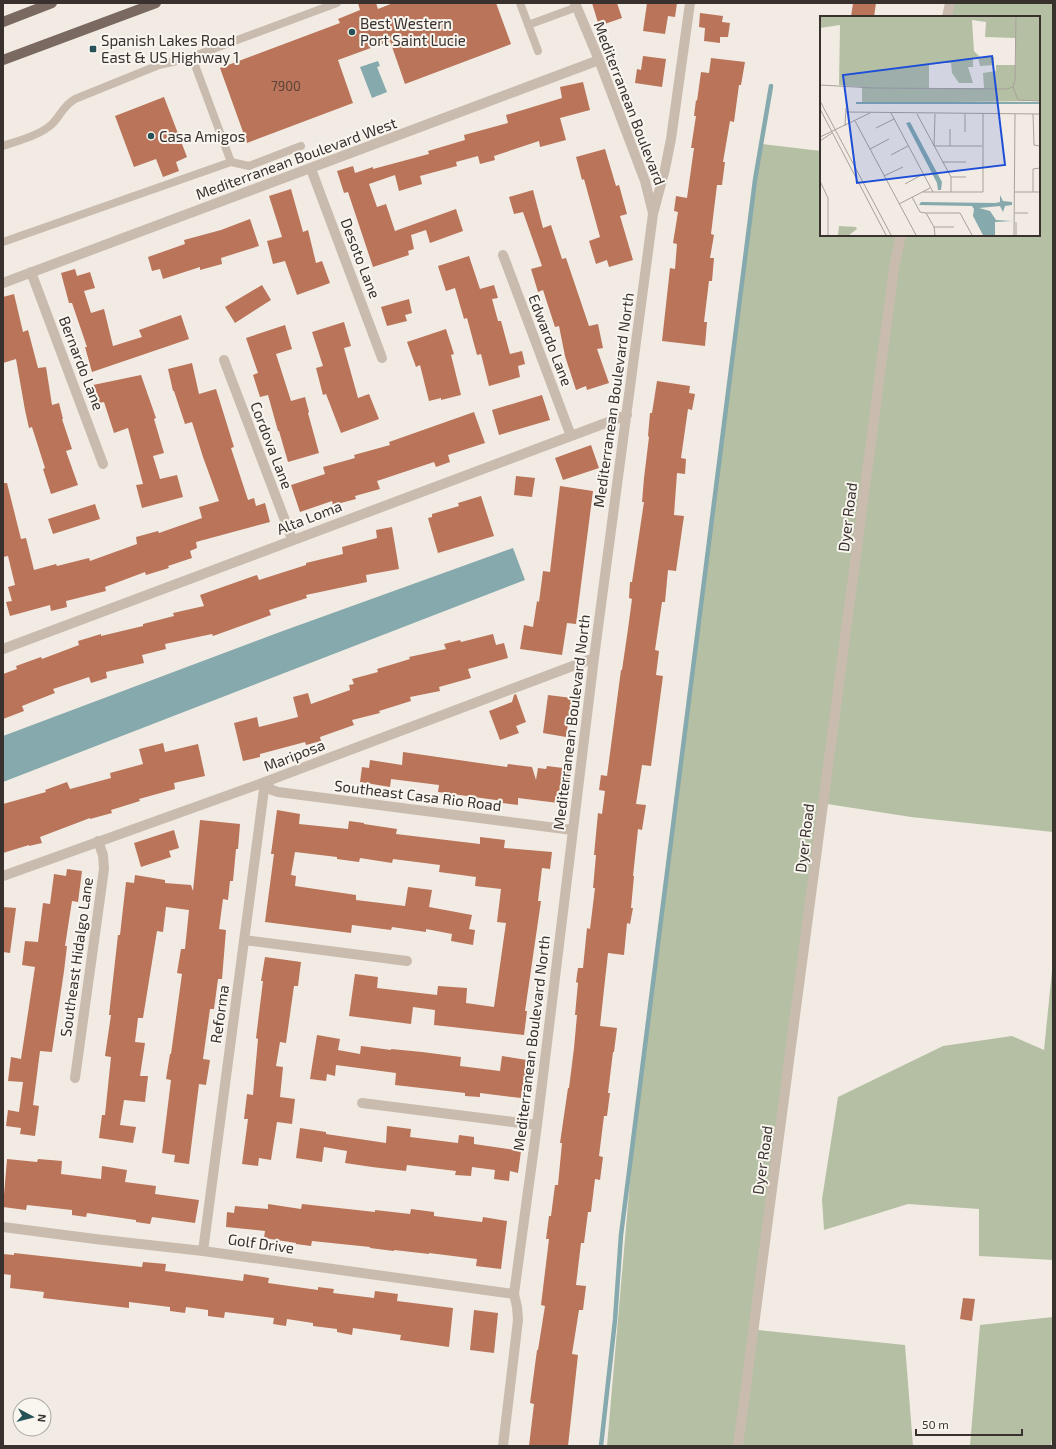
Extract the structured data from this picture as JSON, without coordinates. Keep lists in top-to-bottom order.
{
  "streets": {
    "street": [
      "Mediterranean Boulevard",
      "Mediterranean Boulevard West",
      "Desoto Lane",
      "Edwardo Lane",
      "Bernardo Lane",
      "Mediterranean Boulevard North",
      "Cordova Lane",
      "Alta Loma",
      "Dyer Road",
      "Mariposa",
      "Southeast Casa Rio Road",
      "Southeast Hidalgo Lane",
      "Reforma",
      "Golf Drive"
    ]
  },
  "crossings": [
    ["Mediterranean Boulevard", "Mediterranean Boulevard West"],
    ["Mediterranean Boulevard", "Mediterranean Boulevard North"],
    ["Mediterranean Boulevard West", "Desoto Lane"],
    ["Mediterranean Boulevard West", "Bernardo Lane"],
    ["Edwardo Lane", "Alta Loma"],
    ["Mediterranean Boulevard North", "Alta Loma"],
    ["Mediterranean Boulevard North", "Mariposa"],
    ["Mediterranean Boulevard North", "Southeast Casa Rio Road"],
    ["Mediterranean Boulevard North", "Golf Drive"],
    ["Cordova Lane", "Alta Loma"],
    ["Mariposa", "Southeast Casa Rio Road"],
    ["Mariposa", "Southeast Hidalgo Lane"],
    ["Mariposa", "Reforma"],
    ["Southeast Casa Rio Road", "Reforma"],
    ["Reforma", "Golf Drive"]
  ],
  "places": {
    "other": ["Best Western Port Saint Lucie", "Casa Amigos"],
    "transit": ["Spanish Lakes Road East & US Highway 1"]
  },
  "house_numbers": ["7900"],
  "scale_bar": "50 m",
  "north": "right"
}
